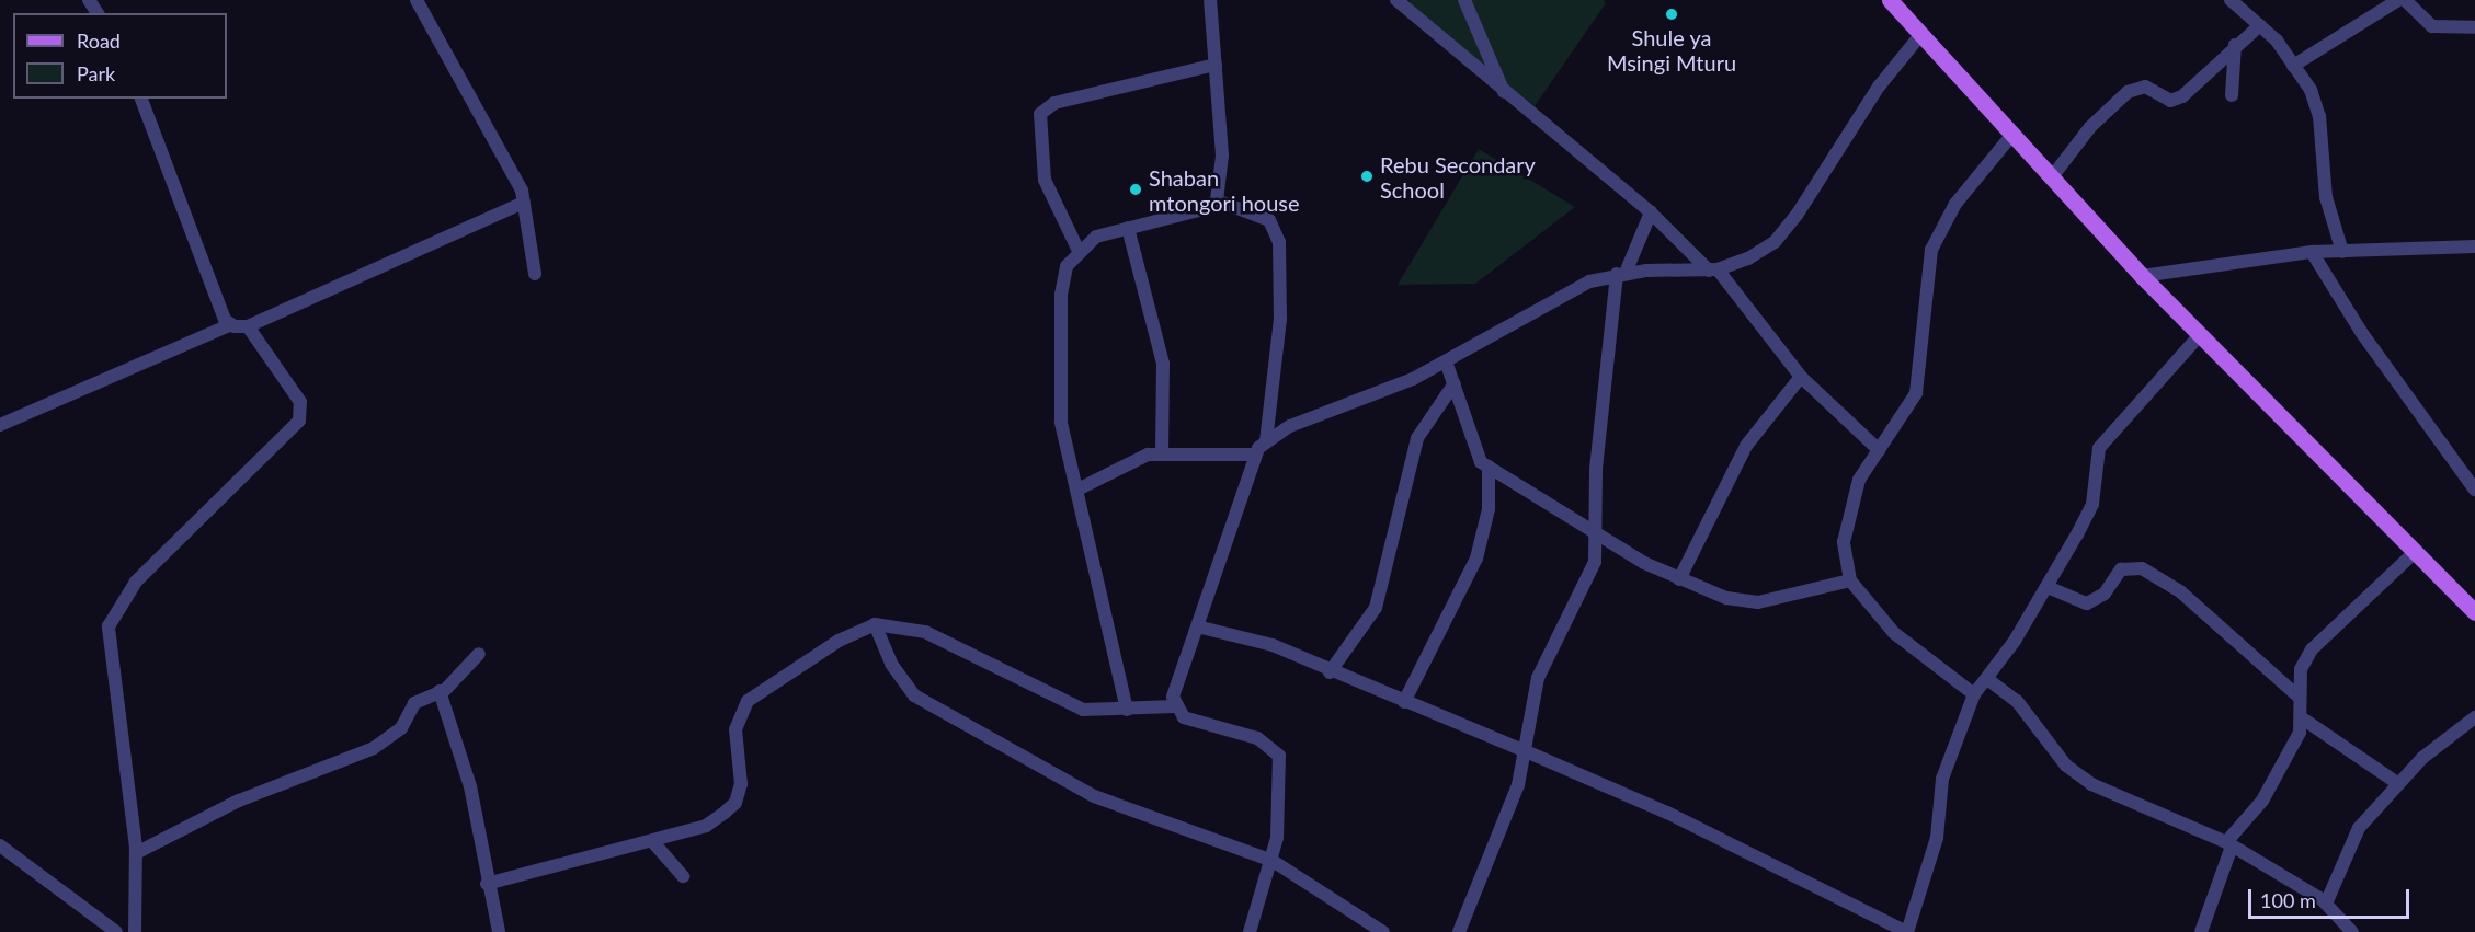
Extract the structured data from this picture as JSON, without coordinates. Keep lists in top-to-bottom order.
{
  "places": ["Shule ya Msingi Mturu", "Rebu Secondary School", "Shaban mtongori house"],
  "legend": ["Road", "Park"],
  "scale_bar": "100 m"
}
